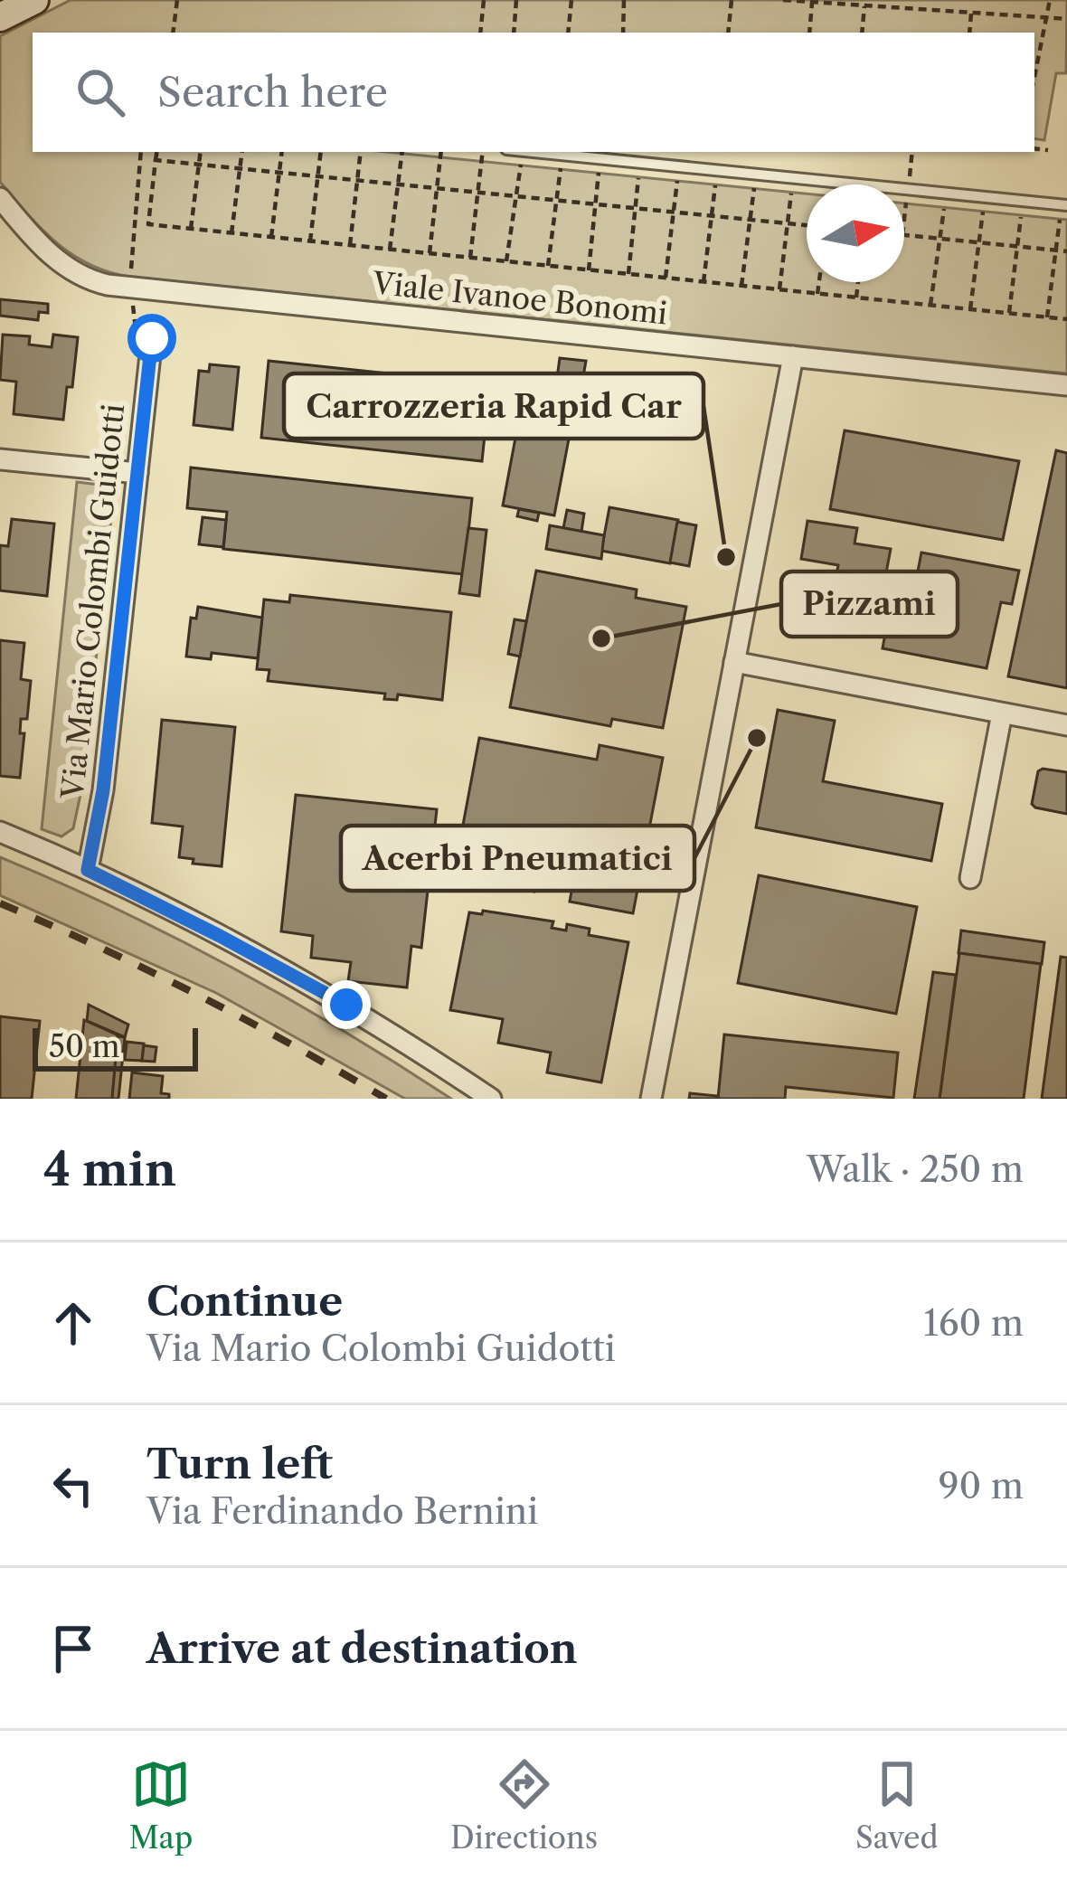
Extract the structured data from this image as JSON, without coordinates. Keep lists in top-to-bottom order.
{
  "streets": {
    "street": ["Viale Ivanoe Bonomi", "Via Mario Colombi Guidotti"]
  },
  "places": ["Carrozzeria Rapid Car", "Pizzami", "Acerbi Pneumatici"],
  "scale_bar": "50 m",
  "north": "right",
  "page": {
    "search": "Search here",
    "scale": "50 m",
    "heading": ["4 min", "Walk · 250 m"],
    "list": [
      ["Continue", "Via Mario Colombi Guidotti", "160 m"],
      ["Turn left", "Via Ferdinando Bernini", "90 m"],
      "Arrive at destination"
    ],
    "nav": ["Map", "Directions", "Saved"]
  }
}
